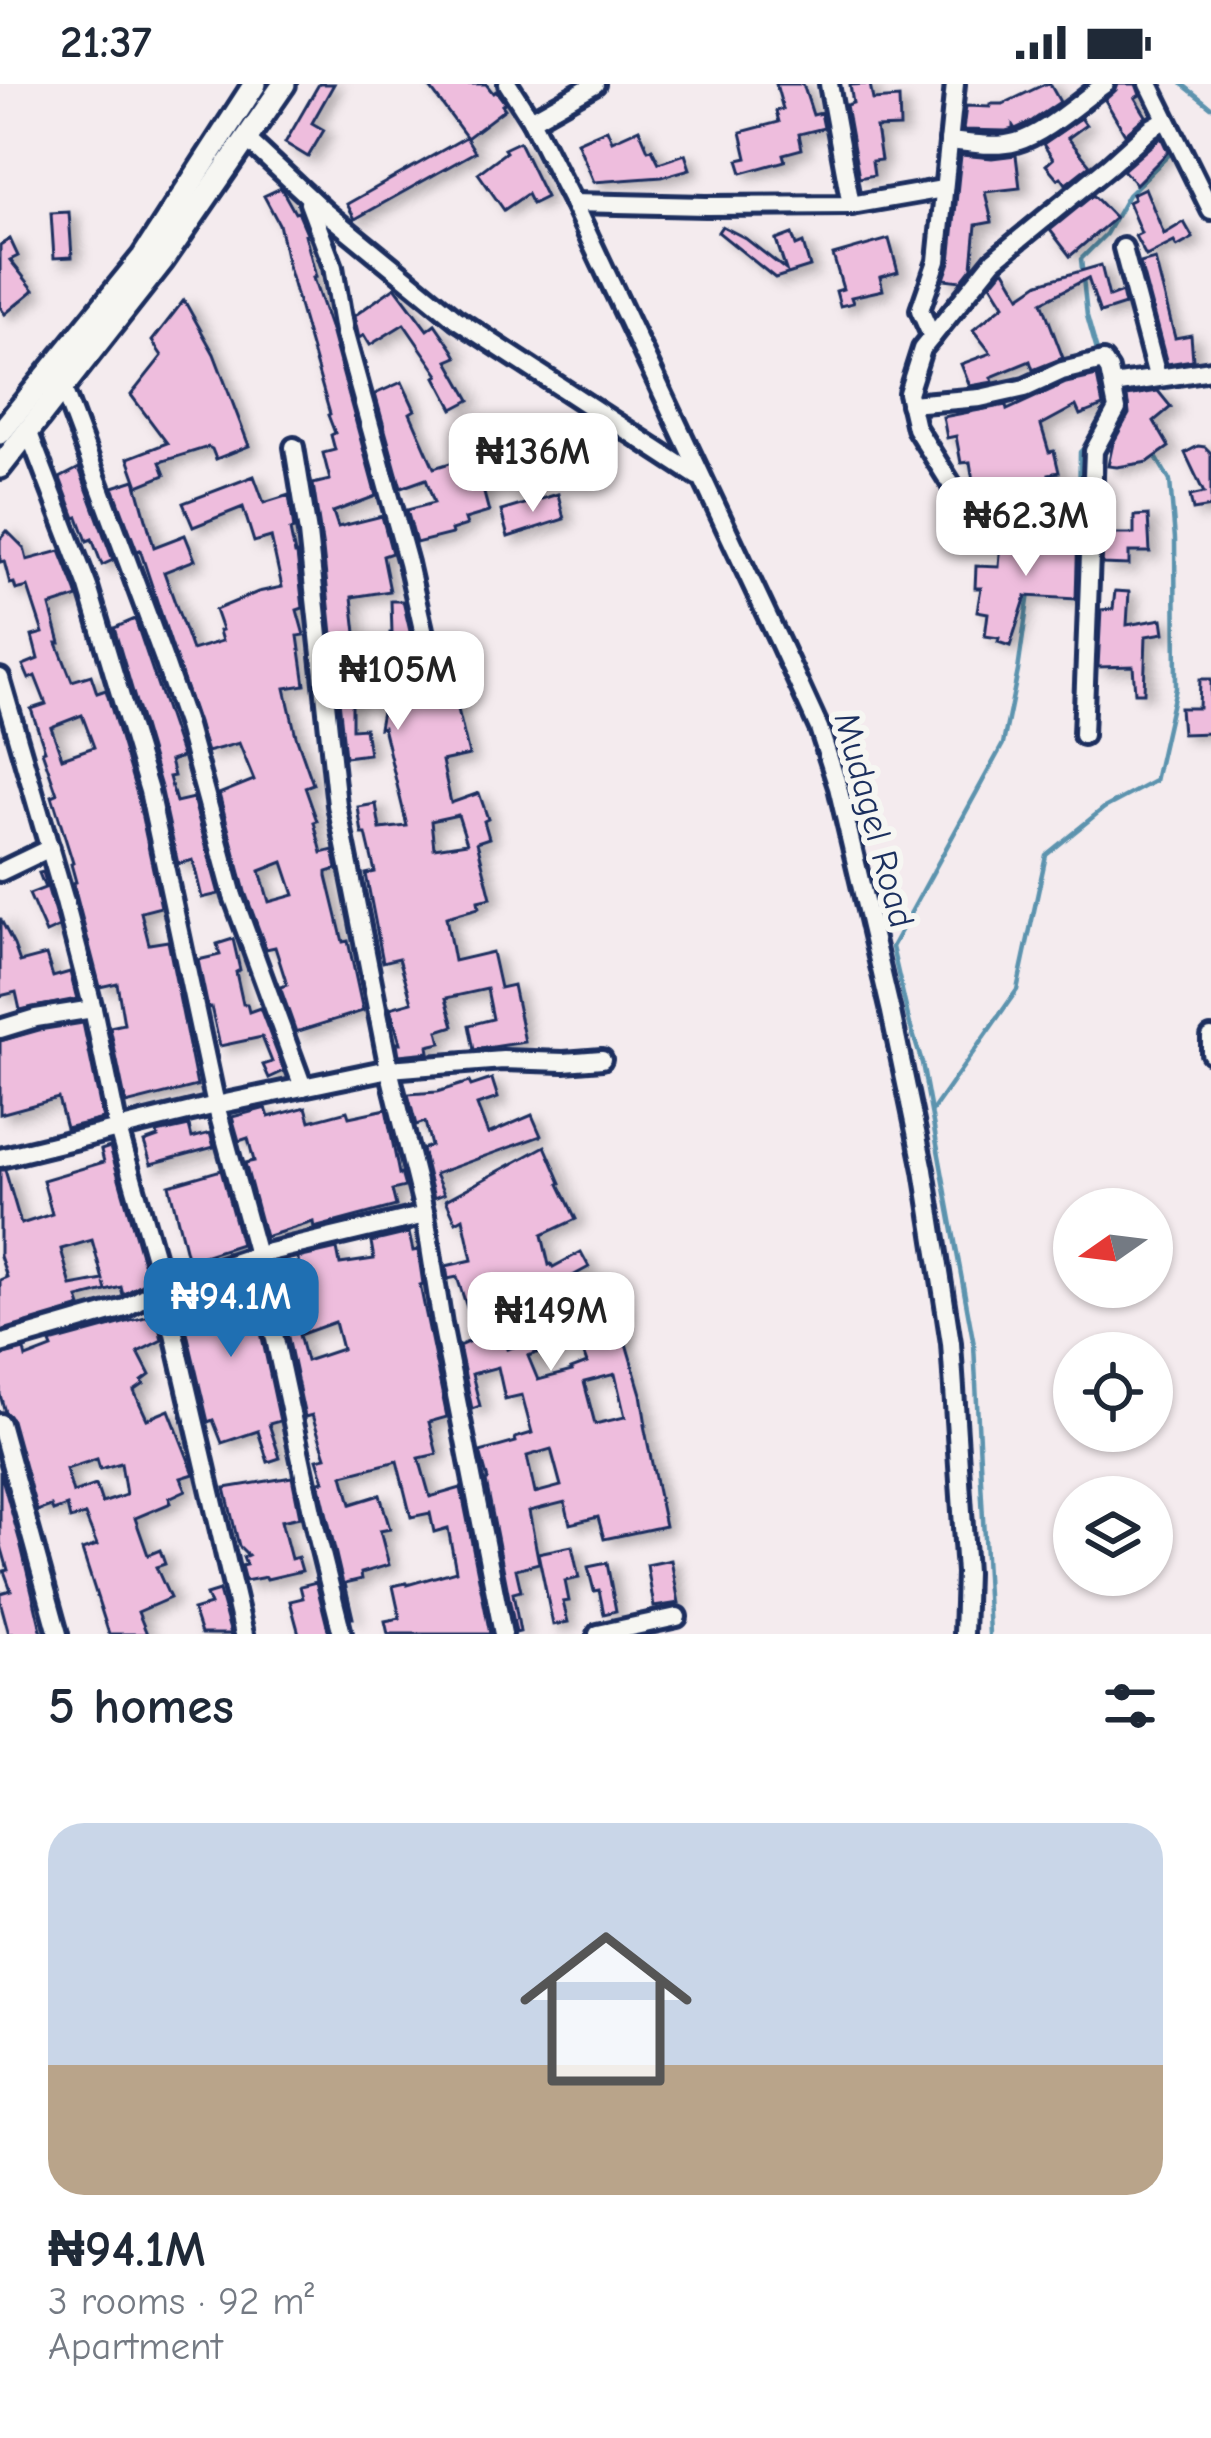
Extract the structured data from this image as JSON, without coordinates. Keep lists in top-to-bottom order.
{
  "streets": {
    "street": ["Mudagel Road"]
  },
  "north": "left",
  "page": {
    "status": "21:37",
    "price": [
      "₦136M",
      "₦62.3M",
      "₦105M",
      "₦94.1M",
      "₦149M"
    ],
    "heading": "5 homes",
    "list": [
      {
        "name": "₦94.1M",
        "note": "3 rooms · 92 m² · Apartment"
      }
    ]
  }
}
